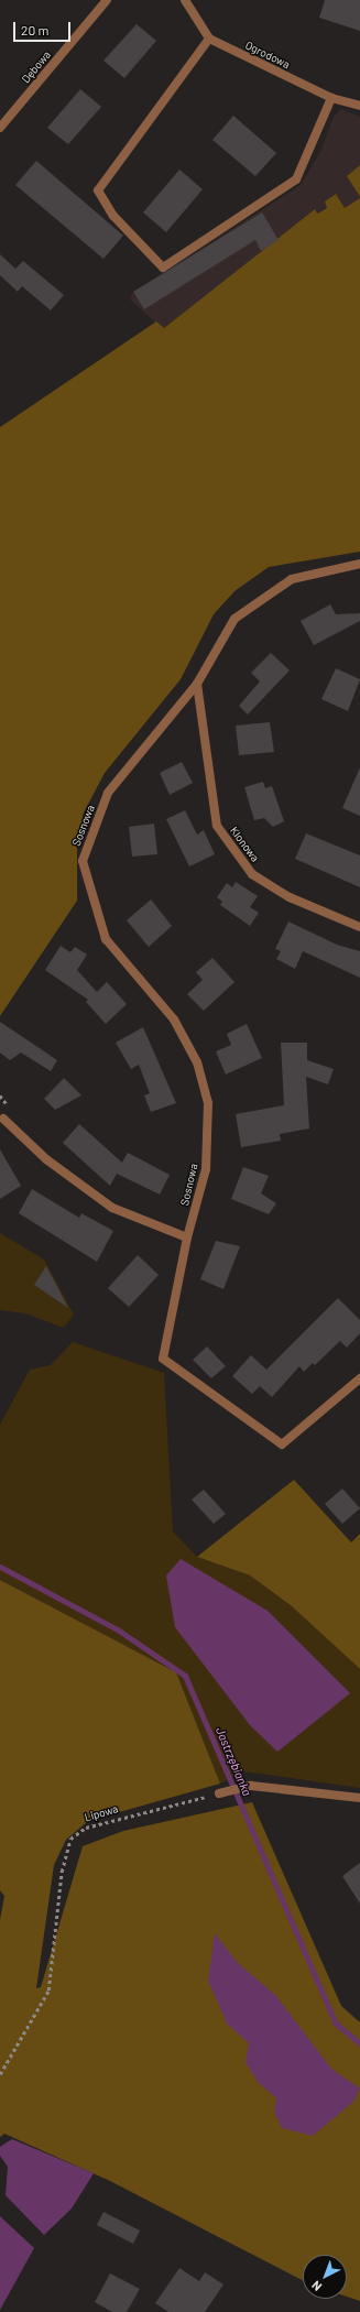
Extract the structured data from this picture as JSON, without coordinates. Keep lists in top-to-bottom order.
{
  "streets": {
    "street": [
      "Ogrodowa",
      "Dębowa",
      "Sosnowa",
      "Klonowa"
    ],
    "path": ["Lipowa"]
  },
  "crossings": [
    ["Sosnowa", "Klonowa"]
  ],
  "water": ["Jastrzębianka"],
  "scale_bar": "20 m",
  "north": "bottom left"
}
